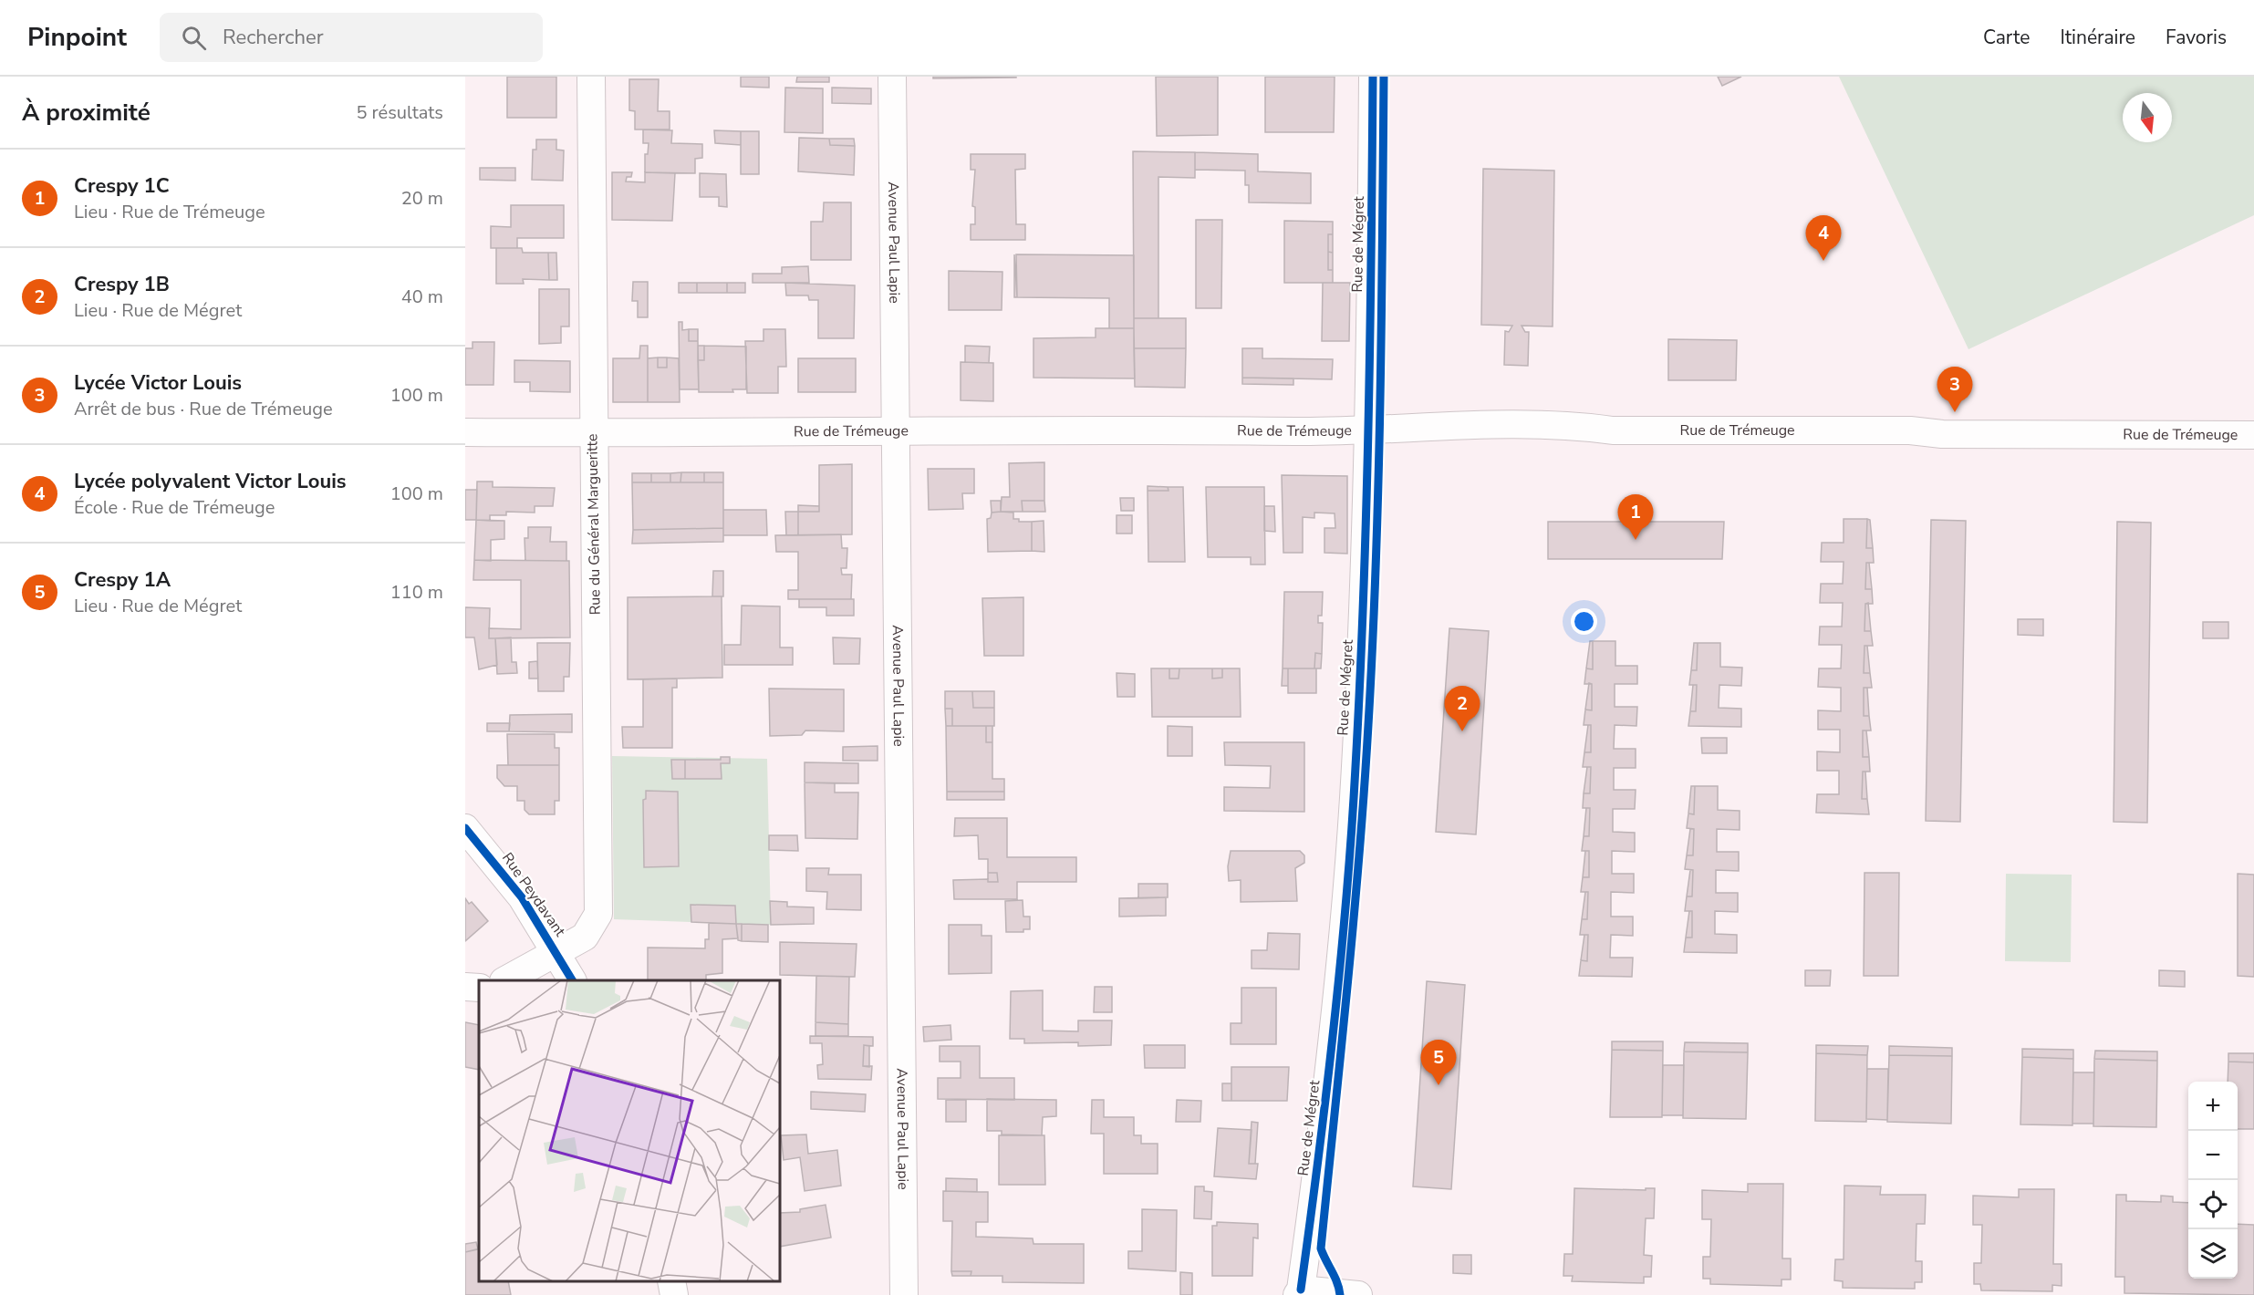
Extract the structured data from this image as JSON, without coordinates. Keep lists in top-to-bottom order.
{
  "streets": {
    "street": [
      "Avenue Paul Lapie",
      "Rue de Mégret",
      "Rue de Trémeuge",
      "Rue du Général Margueritte",
      "Rue Peydavant"
    ]
  },
  "crossings": [
    ["Avenue Paul Lapie", "Rue de Trémeuge"],
    ["Rue de Mégret", "Rue de Trémeuge"],
    ["Rue de Trémeuge", "Rue du Général Margueritte"],
    ["Rue du Général Margueritte", "Rue Peydavant"]
  ],
  "north": "bottom",
  "page": {
    "header": "Pinpoint",
    "search": "Rechercher",
    "nav": ["Carte", "Itinéraire", "Favoris"],
    "heading": ["À proximité", "5 résultats"],
    "list": [
      {
        "mark": "1",
        "name": "Crespy 1C",
        "note": "Lieu · Rue de Trémeuge",
        "value": "20 m"
      },
      {
        "mark": "2",
        "name": "Crespy 1B",
        "note": "Lieu · Rue de Mégret",
        "value": "40 m"
      },
      {
        "mark": "3",
        "name": "Lycée Victor Louis",
        "note": "Arrêt de bus · Rue de Trémeuge",
        "value": "100 m"
      },
      {
        "mark": "4",
        "name": "Lycée polyvalent Victor Louis",
        "note": "École · Rue de Trémeuge",
        "value": "100 m"
      },
      {
        "mark": "5",
        "name": "Crespy 1A",
        "note": "Lieu · Rue de Mégret",
        "value": "110 m"
      }
    ],
    "pins": [
      "4",
      "3",
      "1",
      "2",
      "5"
    ],
    "map_buttons": ["+", "−"]
  }
}
